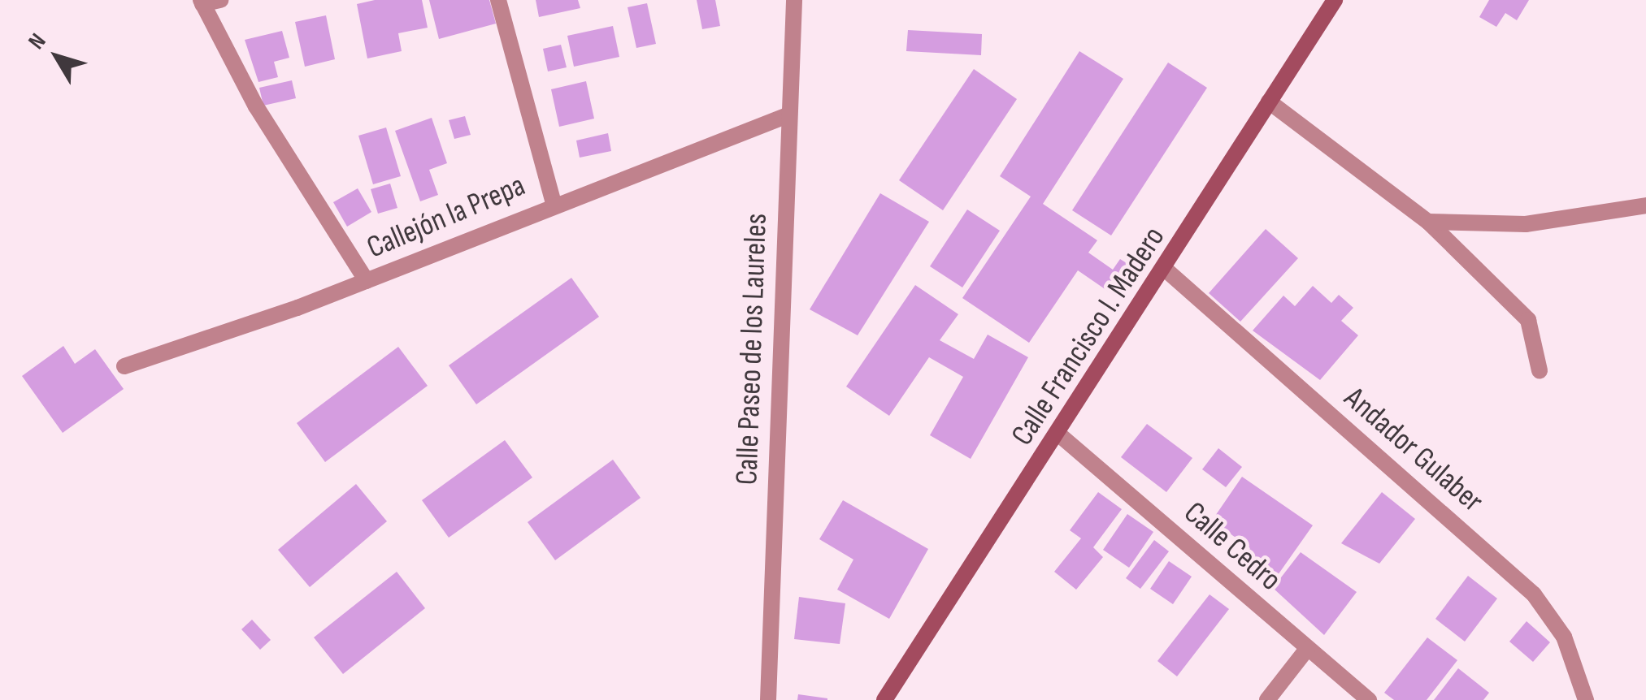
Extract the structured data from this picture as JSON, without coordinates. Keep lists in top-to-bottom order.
{
  "streets": {
    "main road": ["Calle Francisco I. Madero"],
    "street": [
      "Callejón la Prepa",
      "Calle Paseo de los Laureles",
      "Andador Gulaber",
      "Calle Cedro"
    ]
  },
  "crossings": [
    ["Callejón la Prepa", "Calle Paseo de los Laureles"],
    ["Calle Francisco I. Madero", "Andador Gulaber"],
    ["Calle Francisco I. Madero", "Calle Cedro"]
  ],
  "north": "top left"
}
